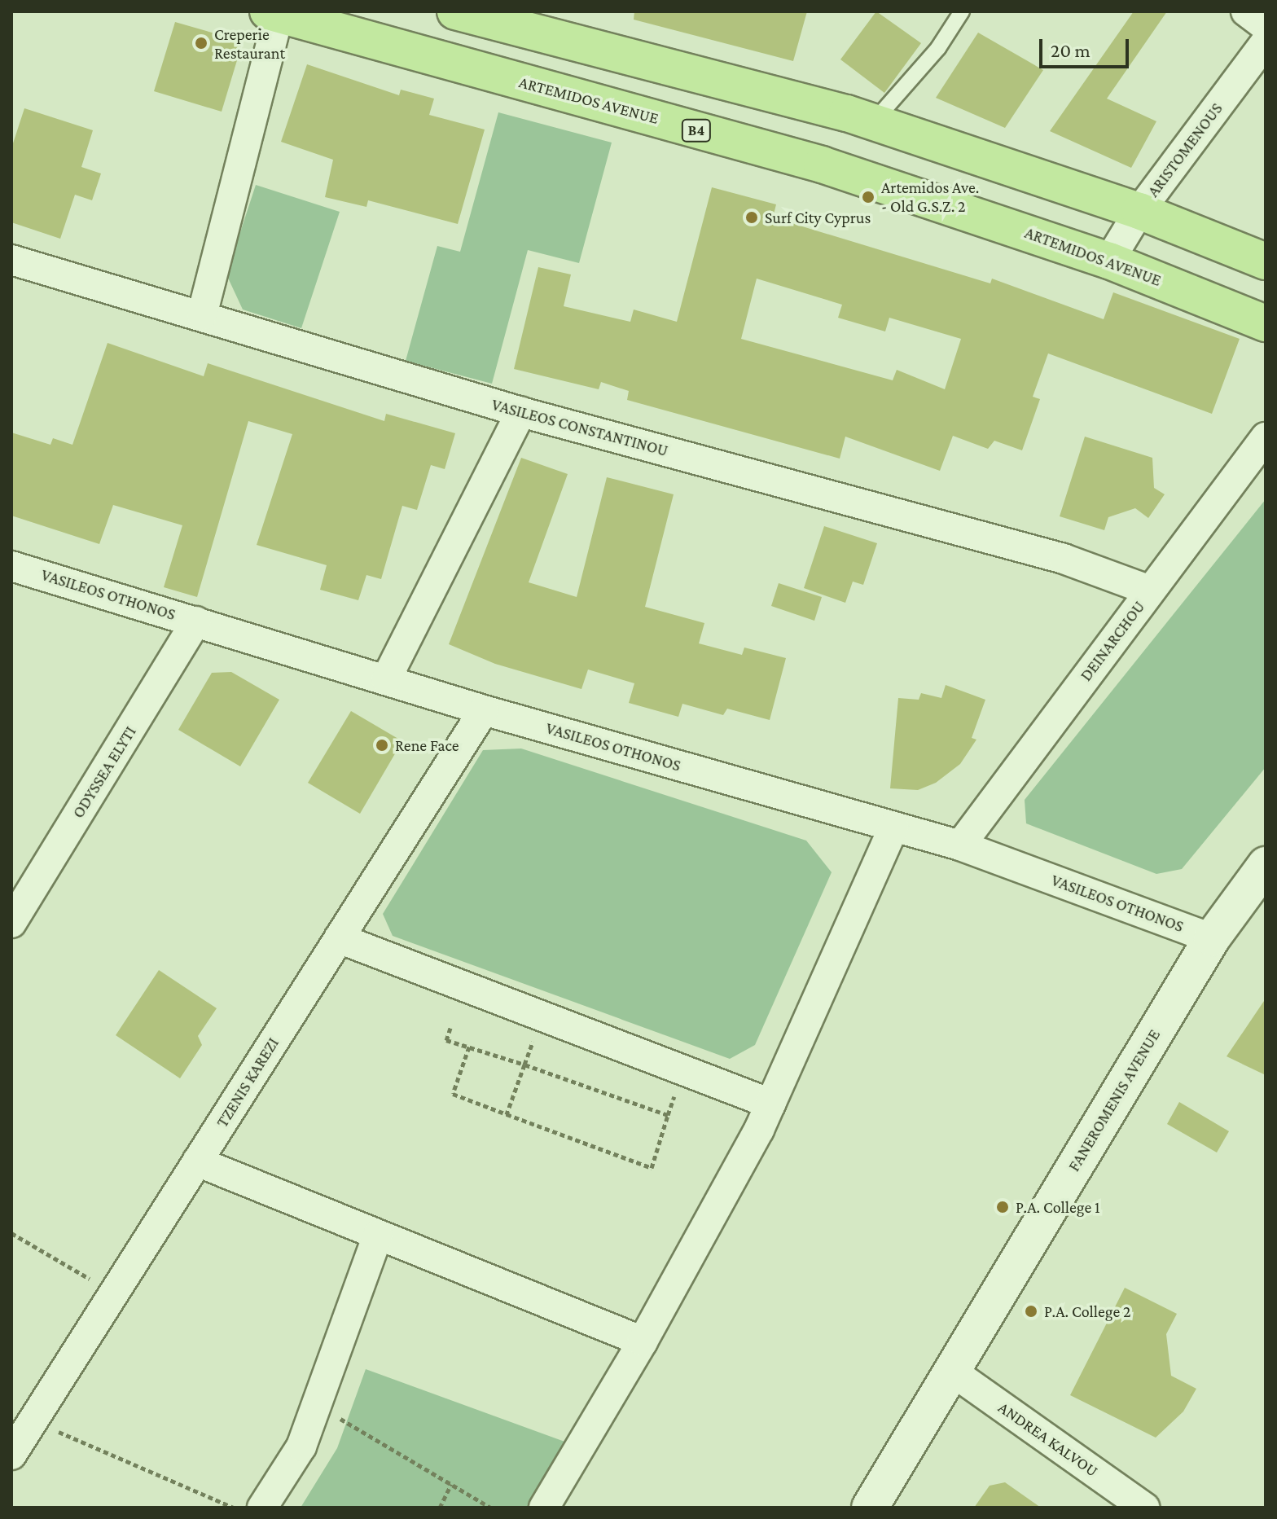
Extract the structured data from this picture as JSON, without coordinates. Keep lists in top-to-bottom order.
{
  "streets": {
    "main road": ["ARTEMIDOS AVENUE", "B4", "FANEROMENIS AVENUE"],
    "street": [
      "ARISTOMENOUS",
      "VASILEOS CONSTANTINOU",
      "VASILEOS OTHONOS",
      "DEINARCHOU",
      "ODYSSEA ELYTI",
      "TZENIS KAREZI",
      "ANDREA KALVOU"
    ]
  },
  "crossings": [
    ["ARTEMIDOS AVENUE", "ARISTOMENOUS"],
    ["ARTEMIDOS AVENUE", "VASILEOS CONSTANTINOU"],
    ["VASILEOS CONSTANTINOU", "DEINARCHOU"],
    ["VASILEOS OTHONOS", "DEINARCHOU"],
    ["VASILEOS OTHONOS", "ODYSSEA ELYTI"],
    ["VASILEOS OTHONOS", "TZENIS KAREZI"],
    ["VASILEOS OTHONOS", "FANEROMENIS AVENUE"],
    ["FANEROMENIS AVENUE", "ANDREA KALVOU"]
  ],
  "places": [
    "Creperie Restaurant",
    "Artemidos Ave. - Old G.S.Z. 2",
    "Surf City Cyprus",
    "Rene Face",
    "P.A. College 1",
    "P.A. College 2"
  ],
  "scale_bar": "20 m"
}
